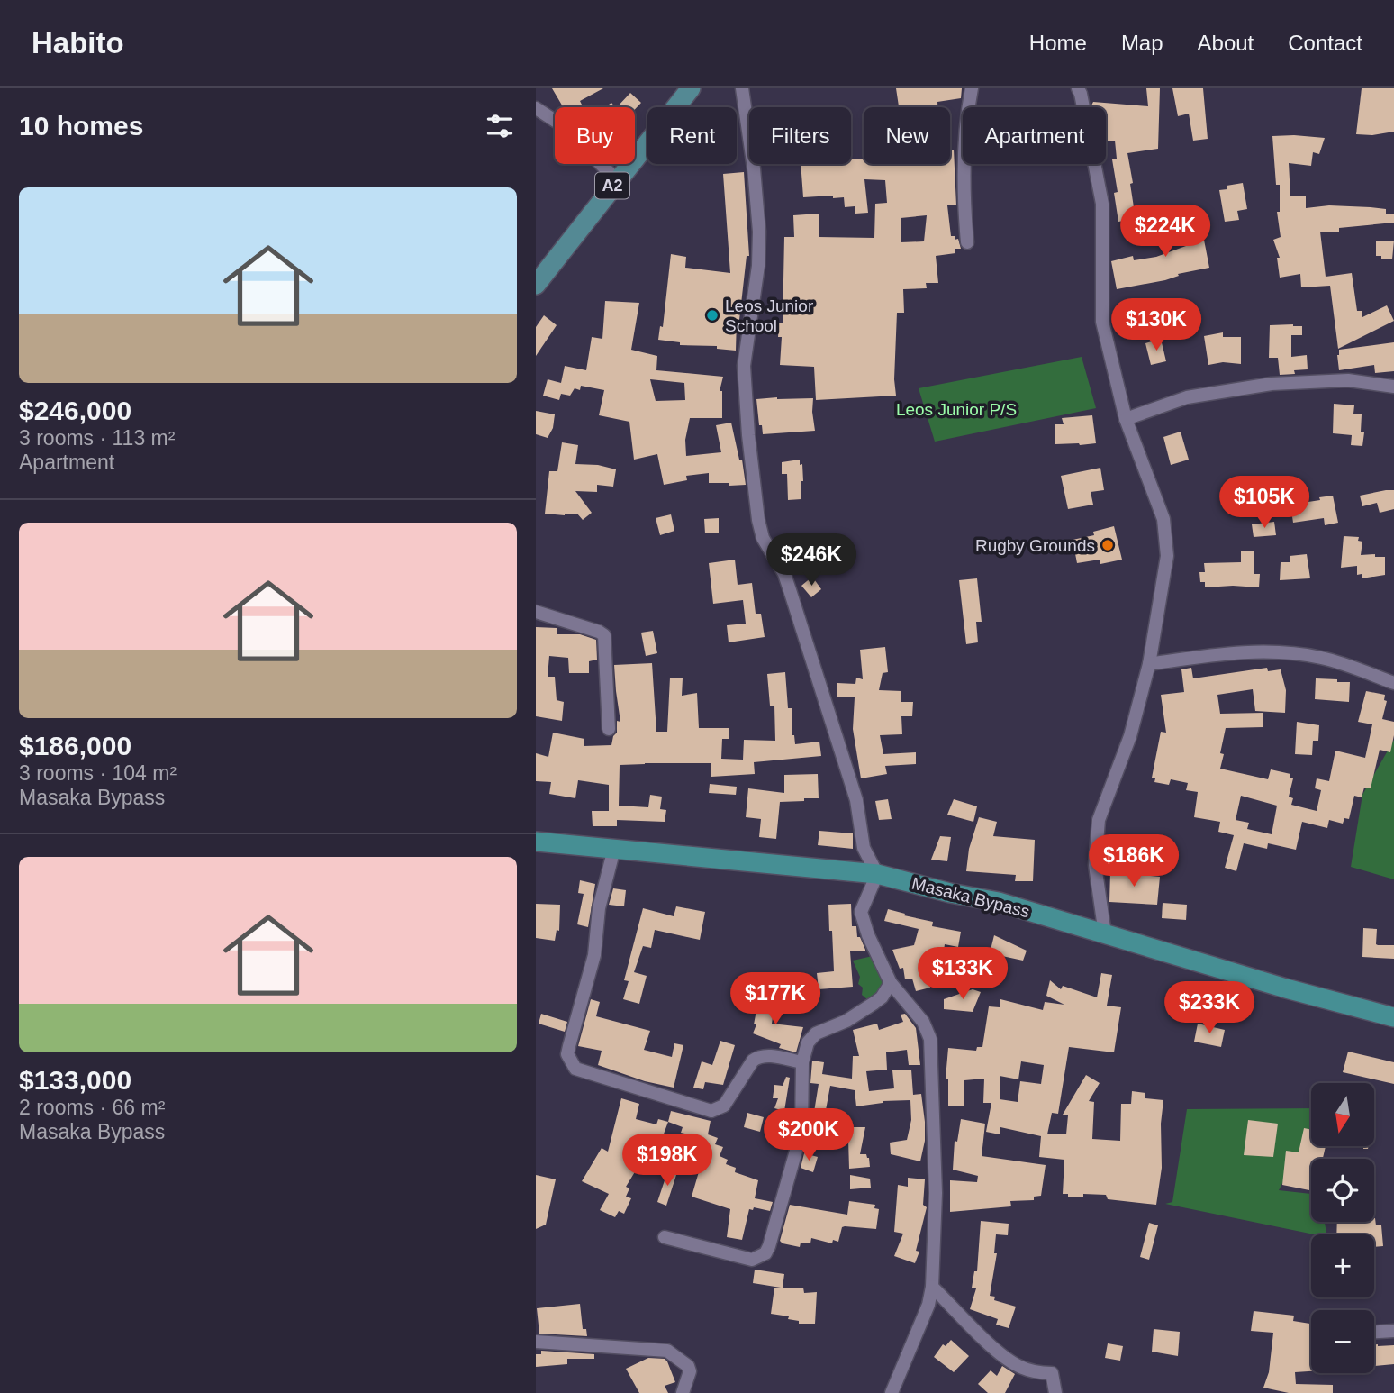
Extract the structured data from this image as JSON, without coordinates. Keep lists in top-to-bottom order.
{
  "streets": {
    "highway": ["Masaka Bypass"],
    "main road": ["A2"]
  },
  "parks": ["Leos Junior P/S"],
  "places": ["Leos Junior School", "Rugby Grounds"],
  "north": "bottom",
  "page": {
    "header": "Habito",
    "nav": [
      "Home",
      "Map",
      "About",
      "Contact"
    ],
    "heading": "10 homes",
    "chip": [
      "Buy",
      "Rent",
      "Filters",
      "New",
      "Apartment"
    ],
    "list": [
      {
        "name": "$246,000",
        "note": "3 rooms · 113 m² · Apartment"
      },
      {
        "name": "$186,000",
        "note": "3 rooms · 104 m² · Masaka Bypass"
      },
      {
        "name": "$133,000",
        "note": "2 rooms · 66 m² · Masaka Bypass"
      }
    ],
    "price": [
      "$224K",
      "$130K",
      "$105K",
      "$246K",
      "$186K",
      "$133K",
      "$177K",
      "$233K",
      "$200K",
      "$198K"
    ],
    "map_buttons": ["+", "−"]
  }
}
